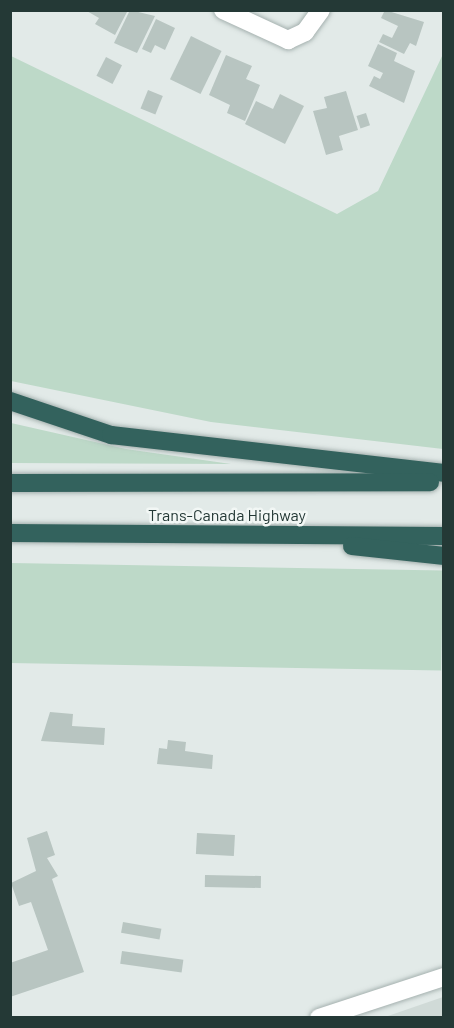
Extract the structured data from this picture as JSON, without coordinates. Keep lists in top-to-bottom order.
{
  "streets": {
    "highway": ["Trans-Canada Highway"]
  }
}
